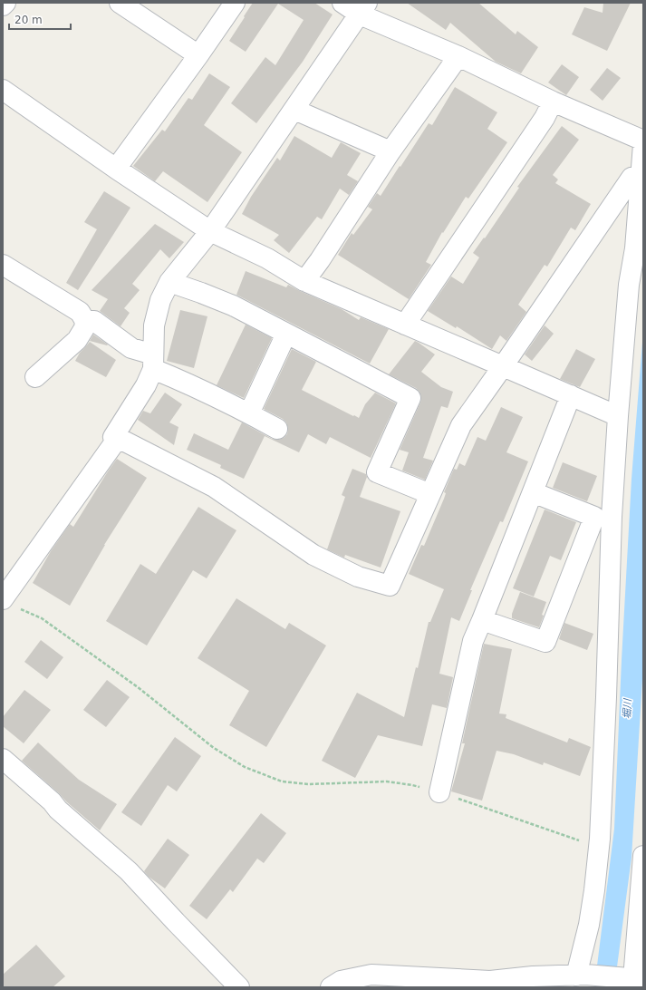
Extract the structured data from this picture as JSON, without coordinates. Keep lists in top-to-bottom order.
{
  "water": ["堀川"],
  "scale_bar": "20 m"
}
